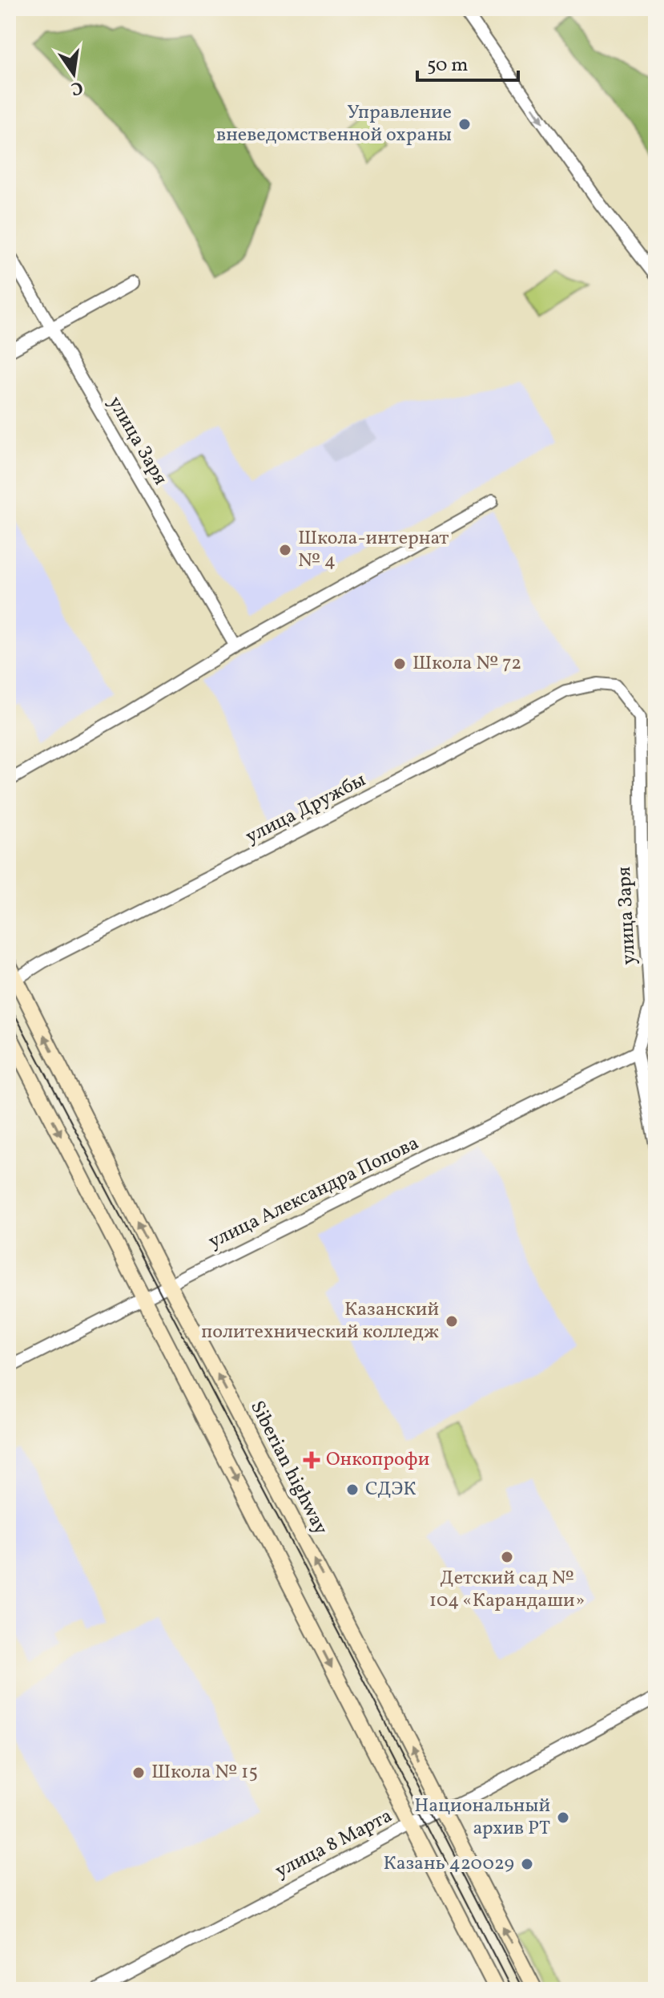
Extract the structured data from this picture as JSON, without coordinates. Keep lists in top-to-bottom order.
{
  "streets": {
    "main road": ["Siberian highway"],
    "street": [
      "улица Заря",
      "улица Дружбы",
      "улица Александра Попова",
      "улица 8 Марта"
    ]
  },
  "crossings": [
    ["улица Заря", "улица Дружбы"],
    ["улица Заря", "улица Александра Попова"],
    ["улица Дружбы", "Siberian highway"],
    ["улица Александра Попова", "Siberian highway"],
    ["Siberian highway", "улица 8 Марта"]
  ],
  "places": {
    "other": [
      "Управление вневедомственной охраны",
      "Школа-интернат № 4",
      "Школа № 72",
      "Казанский политехнический колледж",
      "СДЭК",
      "Детский сад № 104 «Карандаши»",
      "Школа № 15",
      "Национальный архив РТ",
      "Казань 420029"
    ],
    "health": ["Онкопрофи"]
  },
  "scale_bar": "50 m",
  "north": "bottom"
}
